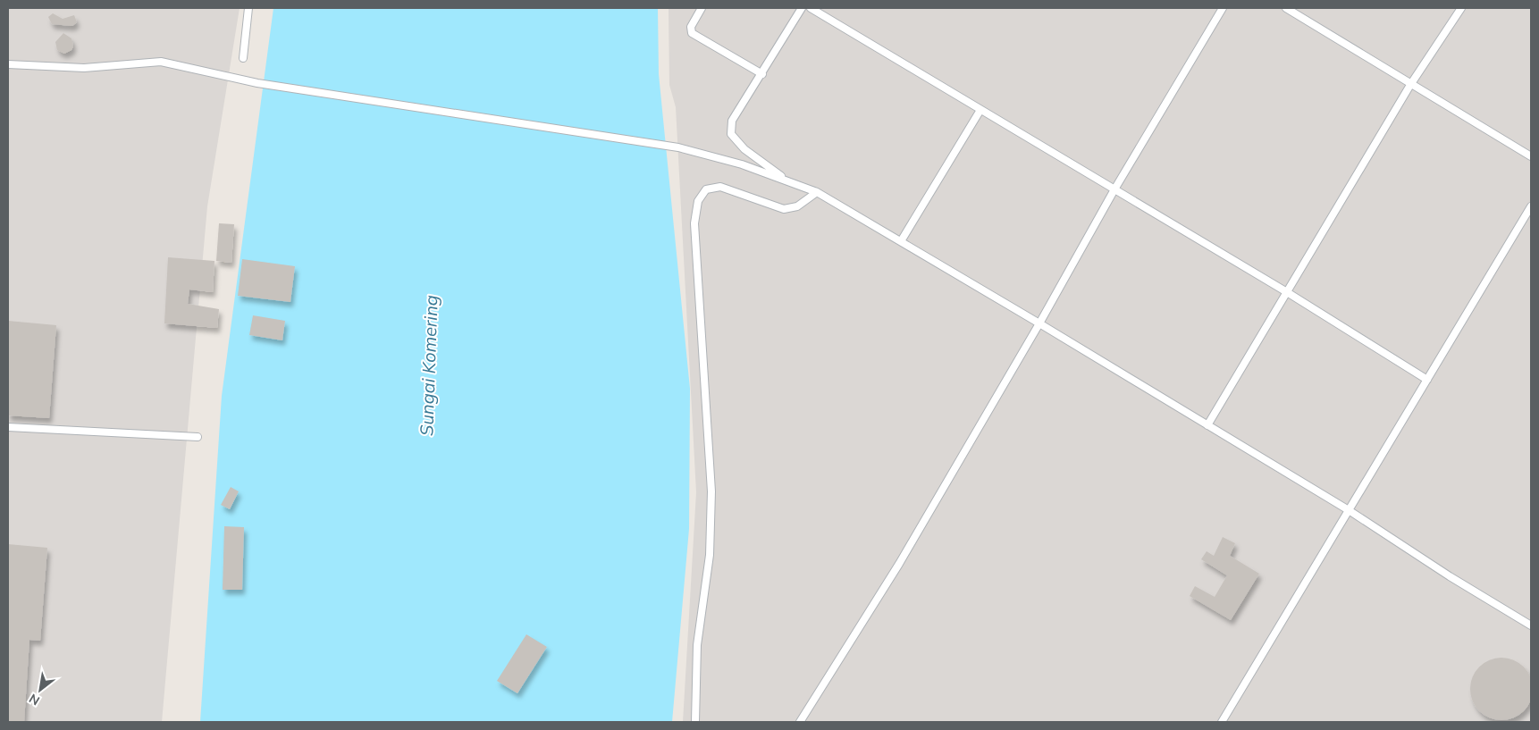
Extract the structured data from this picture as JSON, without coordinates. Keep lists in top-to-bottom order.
{
  "water": ["Sungai Komering"],
  "north": "bottom left"
}
